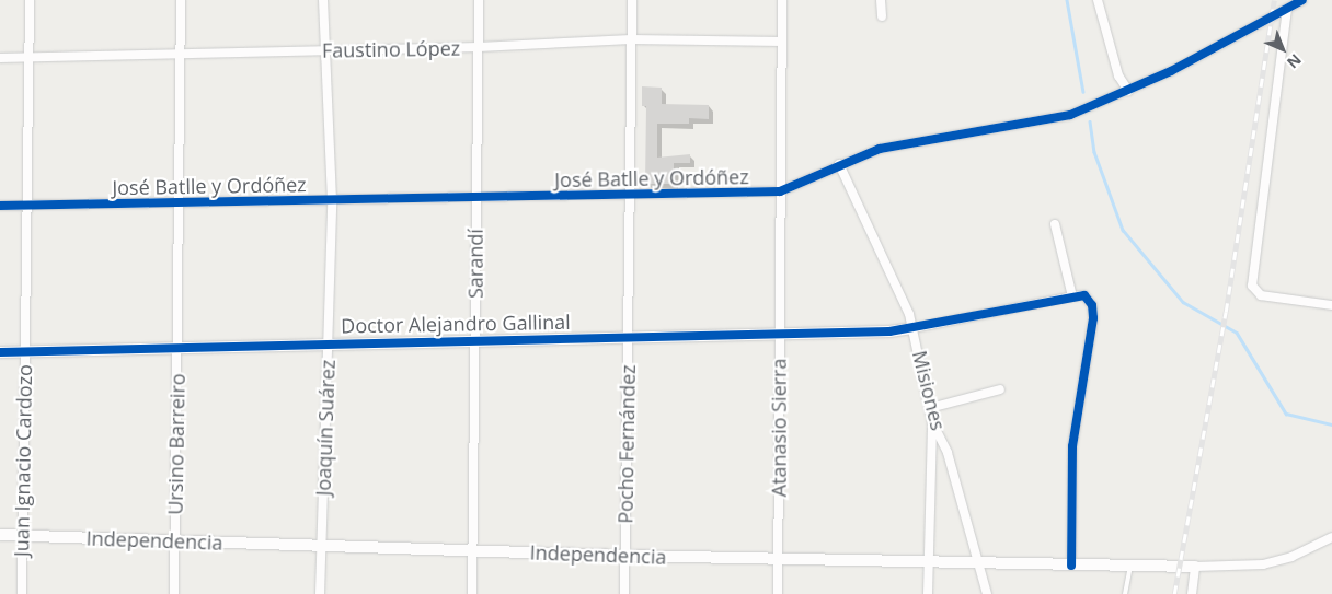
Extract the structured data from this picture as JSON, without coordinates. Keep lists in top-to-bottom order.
{
  "streets": {
    "street": [
      "Faustino López",
      "José Batlle y Ordóñez",
      "Sarandí",
      "Doctor Alejandro Gallinal",
      "Misiones",
      "Joaquín Suárez",
      "Atanasio Sierra",
      "Ursino Barreiro",
      "Pocho Fernández",
      "Juan Ignacio Cardozo",
      "Independencia"
    ]
  },
  "crossings": [
    ["Faustino López", "Sarandí"],
    ["Faustino López", "Joaquín Suárez"],
    ["Faustino López", "Atanasio Sierra"],
    ["Faustino López", "Ursino Barreiro"],
    ["Faustino López", "Pocho Fernández"],
    ["Faustino López", "Juan Ignacio Cardozo"],
    ["José Batlle y Ordóñez", "Sarandí"],
    ["José Batlle y Ordóñez", "Misiones"],
    ["José Batlle y Ordóñez", "Joaquín Suárez"],
    ["José Batlle y Ordóñez", "Atanasio Sierra"],
    ["José Batlle y Ordóñez", "Ursino Barreiro"],
    ["José Batlle y Ordóñez", "Pocho Fernández"],
    ["José Batlle y Ordóñez", "Juan Ignacio Cardozo"],
    ["Sarandí", "Doctor Alejandro Gallinal"],
    ["Sarandí", "Independencia"],
    ["Doctor Alejandro Gallinal", "Misiones"],
    ["Doctor Alejandro Gallinal", "Joaquín Suárez"],
    ["Doctor Alejandro Gallinal", "Atanasio Sierra"],
    ["Doctor Alejandro Gallinal", "Ursino Barreiro"],
    ["Doctor Alejandro Gallinal", "Pocho Fernández"],
    ["Doctor Alejandro Gallinal", "Juan Ignacio Cardozo"],
    ["Misiones", "Independencia"],
    ["Joaquín Suárez", "Independencia"],
    ["Atanasio Sierra", "Independencia"],
    ["Ursino Barreiro", "Independencia"],
    ["Pocho Fernández", "Independencia"],
    ["Juan Ignacio Cardozo", "Independencia"]
  ],
  "north": "bottom right"
}
